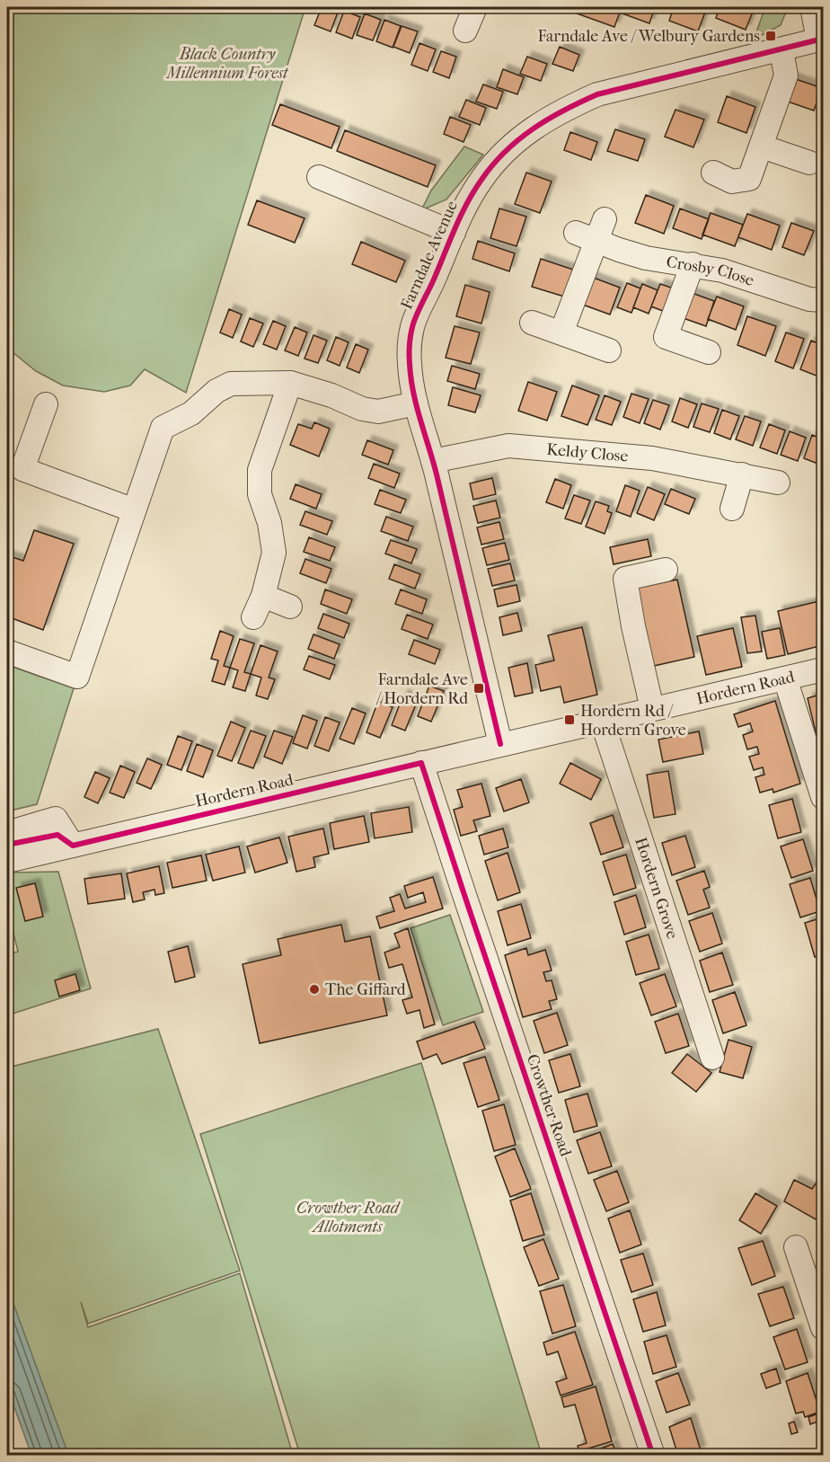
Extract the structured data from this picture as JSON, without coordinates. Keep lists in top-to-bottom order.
{
  "streets": {
    "street": [
      "Farndale Avenue",
      "Crosby Close",
      "Keldy Close",
      "Hordern Road",
      "Hordern Grove",
      "Crowther Road"
    ]
  },
  "crossings": [
    ["Farndale Avenue", "Keldy Close"],
    ["Farndale Avenue", "Hordern Road"],
    ["Hordern Road", "Hordern Grove"],
    ["Hordern Road", "Crowther Road"]
  ],
  "parks": ["Black Country Millennium Forest", "Crowther Road Allotments"],
  "places": {
    "transit": ["Farndale Ave / Welbury Gardens", "Farndale Ave / Hordern Rd", "Hordern Rd / Hordern Grove"],
    "other": ["The Giffard"]
  }
}
